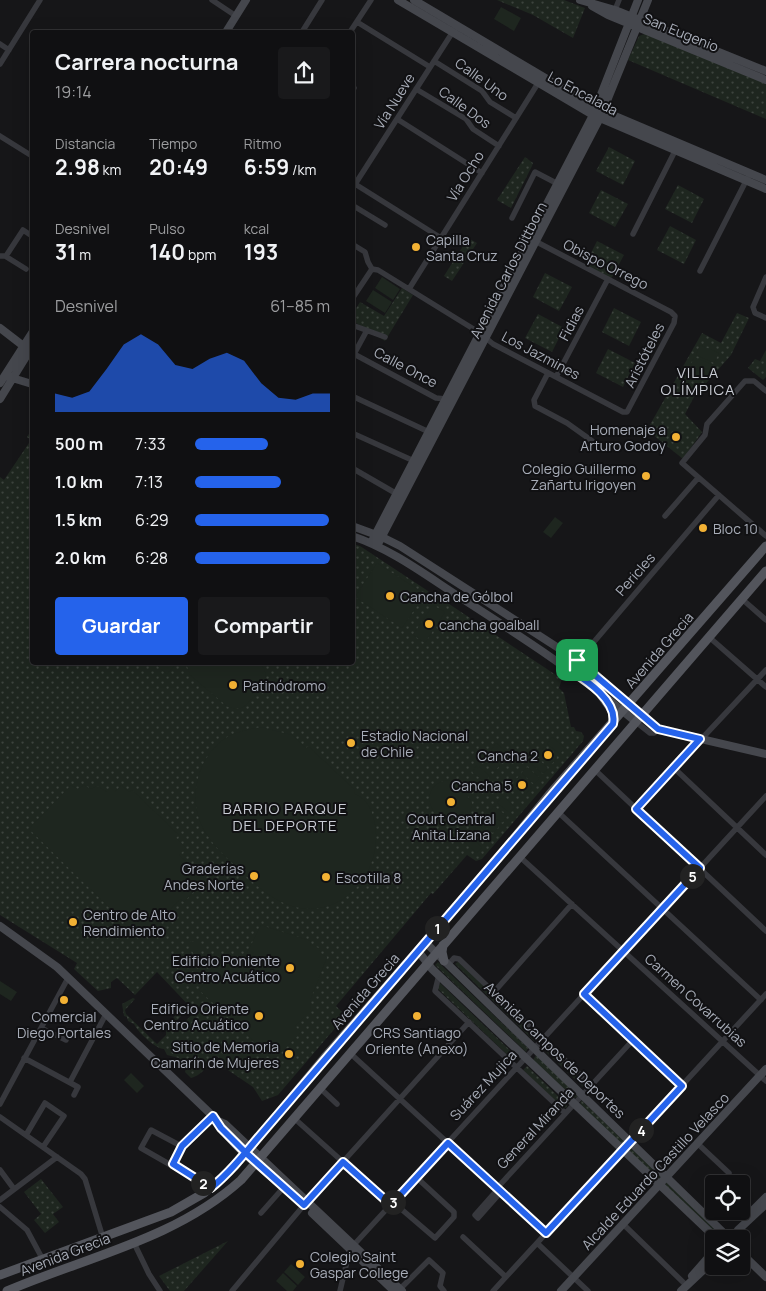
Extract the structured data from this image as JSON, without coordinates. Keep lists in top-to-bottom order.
{
  "streets": {
    "main road": [
      "San Eugenio",
      "Lo Encalada",
      "Avenida Carlos Dittborn",
      "Avenida Grecia",
      "Avenida Campos de Deportes",
      "Alcalde Eduardo Castillo Velasco"
    ],
    "street": [
      "Calle Uno",
      "Vía Nueve",
      "Calle Dos",
      "Vía Ocho",
      "Obispo Orrego",
      "Fidias",
      "Los Jazmines",
      "Aristóteles",
      "Calle Once",
      "Pericles",
      "Carmen Covarrubias",
      "Suárez Mujica",
      "General Miranda"
    ]
  },
  "crossings": [
    ["San Eugenio", "Avenida Carlos Dittborn"],
    ["Calle Uno", "Vía Nueve"],
    ["Calle Uno", "Vía Ocho"],
    ["Lo Encalada", "Vía Nueve"],
    ["Lo Encalada", "Vía Ocho"],
    ["Lo Encalada", "Avenida Carlos Dittborn"],
    ["Vía Nueve", "Calle Dos"],
    ["Calle Dos", "Vía Ocho"],
    ["Vía Ocho", "Los Jazmines"],
    ["Obispo Orrego", "Avenida Carlos Dittborn"],
    ["Obispo Orrego", "Fidias"],
    ["Obispo Orrego", "Aristóteles"],
    ["Avenida Carlos Dittborn", "Los Jazmines"],
    ["Avenida Carlos Dittborn", "Calle Once"],
    ["Fidias", "Los Jazmines"],
    ["Los Jazmines", "Aristóteles"],
    ["Avenida Grecia", "Carmen Covarrubias"],
    ["Avenida Grecia", "Avenida Campos de Deportes"],
    ["Carmen Covarrubias", "Suárez Mujica"],
    ["Carmen Covarrubias", "Alcalde Eduardo Castillo Velasco"],
    ["Avenida Campos de Deportes", "Suárez Mujica"],
    ["Avenida Campos de Deportes", "General Miranda"],
    ["Avenida Campos de Deportes", "Alcalde Eduardo Castillo Velasco"]
  ],
  "districts": ["VILLA OLÍMPICA", "BARRIO PARQUE DEL DEPORTE"],
  "places": [
    "Capilla Santa Cruz",
    "Homenaje a Arturo Godoy",
    "Colegio Guillermo Zañartu Irigoyen",
    "Bloc 10",
    "Cancha de Gólbol",
    "cancha goalball",
    "Patinódromo",
    "Estadio Nacional de Chile",
    "Cancha 2",
    "Cancha 5",
    "Court Central Anita Lizana",
    "Graderías Andes Norte",
    "Escotilla 8",
    "Centro de Alto Rendimiento",
    "Edificio Poniente Centro Acuático",
    "Comercial Diego Portales",
    "Edificio Oriente Centro Acuático",
    "CRS Santiago Oriente (Anexo)",
    "Sitio de Memoria Camarín de Mujeres",
    "Colegio Saint Gaspar College"
  ],
  "page": {
    "heading": ["Carrera nocturna", "19:14"],
    "stats": [
      ["Distancia", "2.98 km"],
      ["Tiempo", "20:49"],
      ["Ritmo", "6:59 /km"],
      ["Desnivel", "31 m"],
      ["Pulso", "140 bpm"],
      ["kcal", "193"]
    ],
    "chart": ["Desnivel", "61–85 m"],
    "list": [
      {
        "name": "500 m",
        "note": "7:33"
      },
      {
        "name": "1.0 km",
        "note": "7:13"
      },
      {
        "name": "1.5 km",
        "note": "6:29"
      },
      {
        "name": "2.0 km",
        "note": "6:28"
      }
    ],
    "buttons": ["Guardar", "Compartir"],
    "pins": [
      "5",
      "1",
      "4",
      "2",
      "3"
    ]
  }
}
